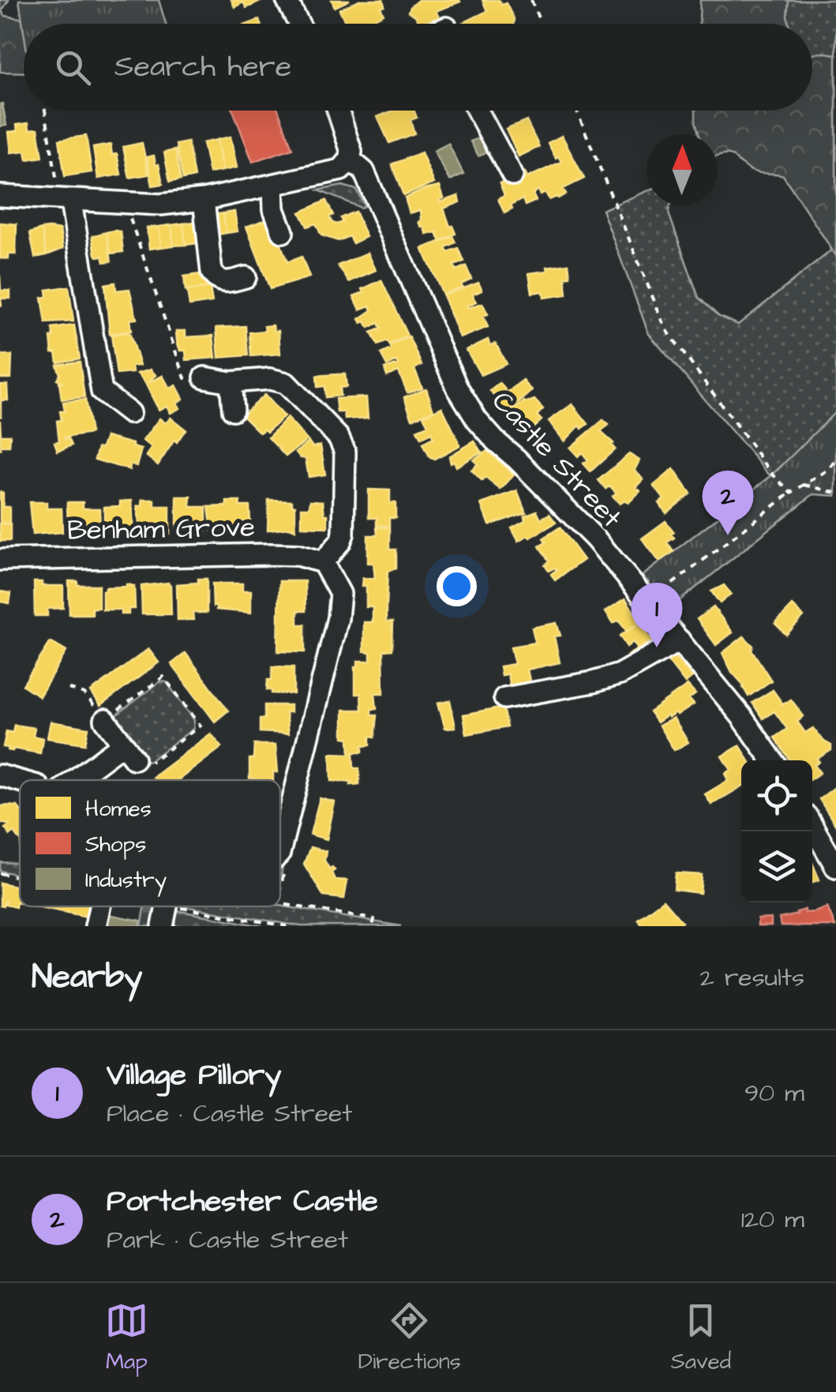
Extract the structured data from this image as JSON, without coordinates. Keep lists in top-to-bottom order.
{
  "streets": {
    "street": ["Castle Street", "Benham Grove"]
  },
  "legend": ["Homes", "Shops", "Industry"],
  "north": "top",
  "page": {
    "search": "Search here",
    "pins": ["2", "1"],
    "heading": ["Nearby", "2 results"],
    "list": [
      {
        "mark": "1",
        "name": "Village Pillory",
        "note": "Place · Castle Street",
        "value": "90 m"
      },
      {
        "mark": "2",
        "name": "Portchester Castle",
        "note": "Park · Castle Street",
        "value": "120 m"
      }
    ],
    "nav": ["Map", "Directions", "Saved"]
  }
}
